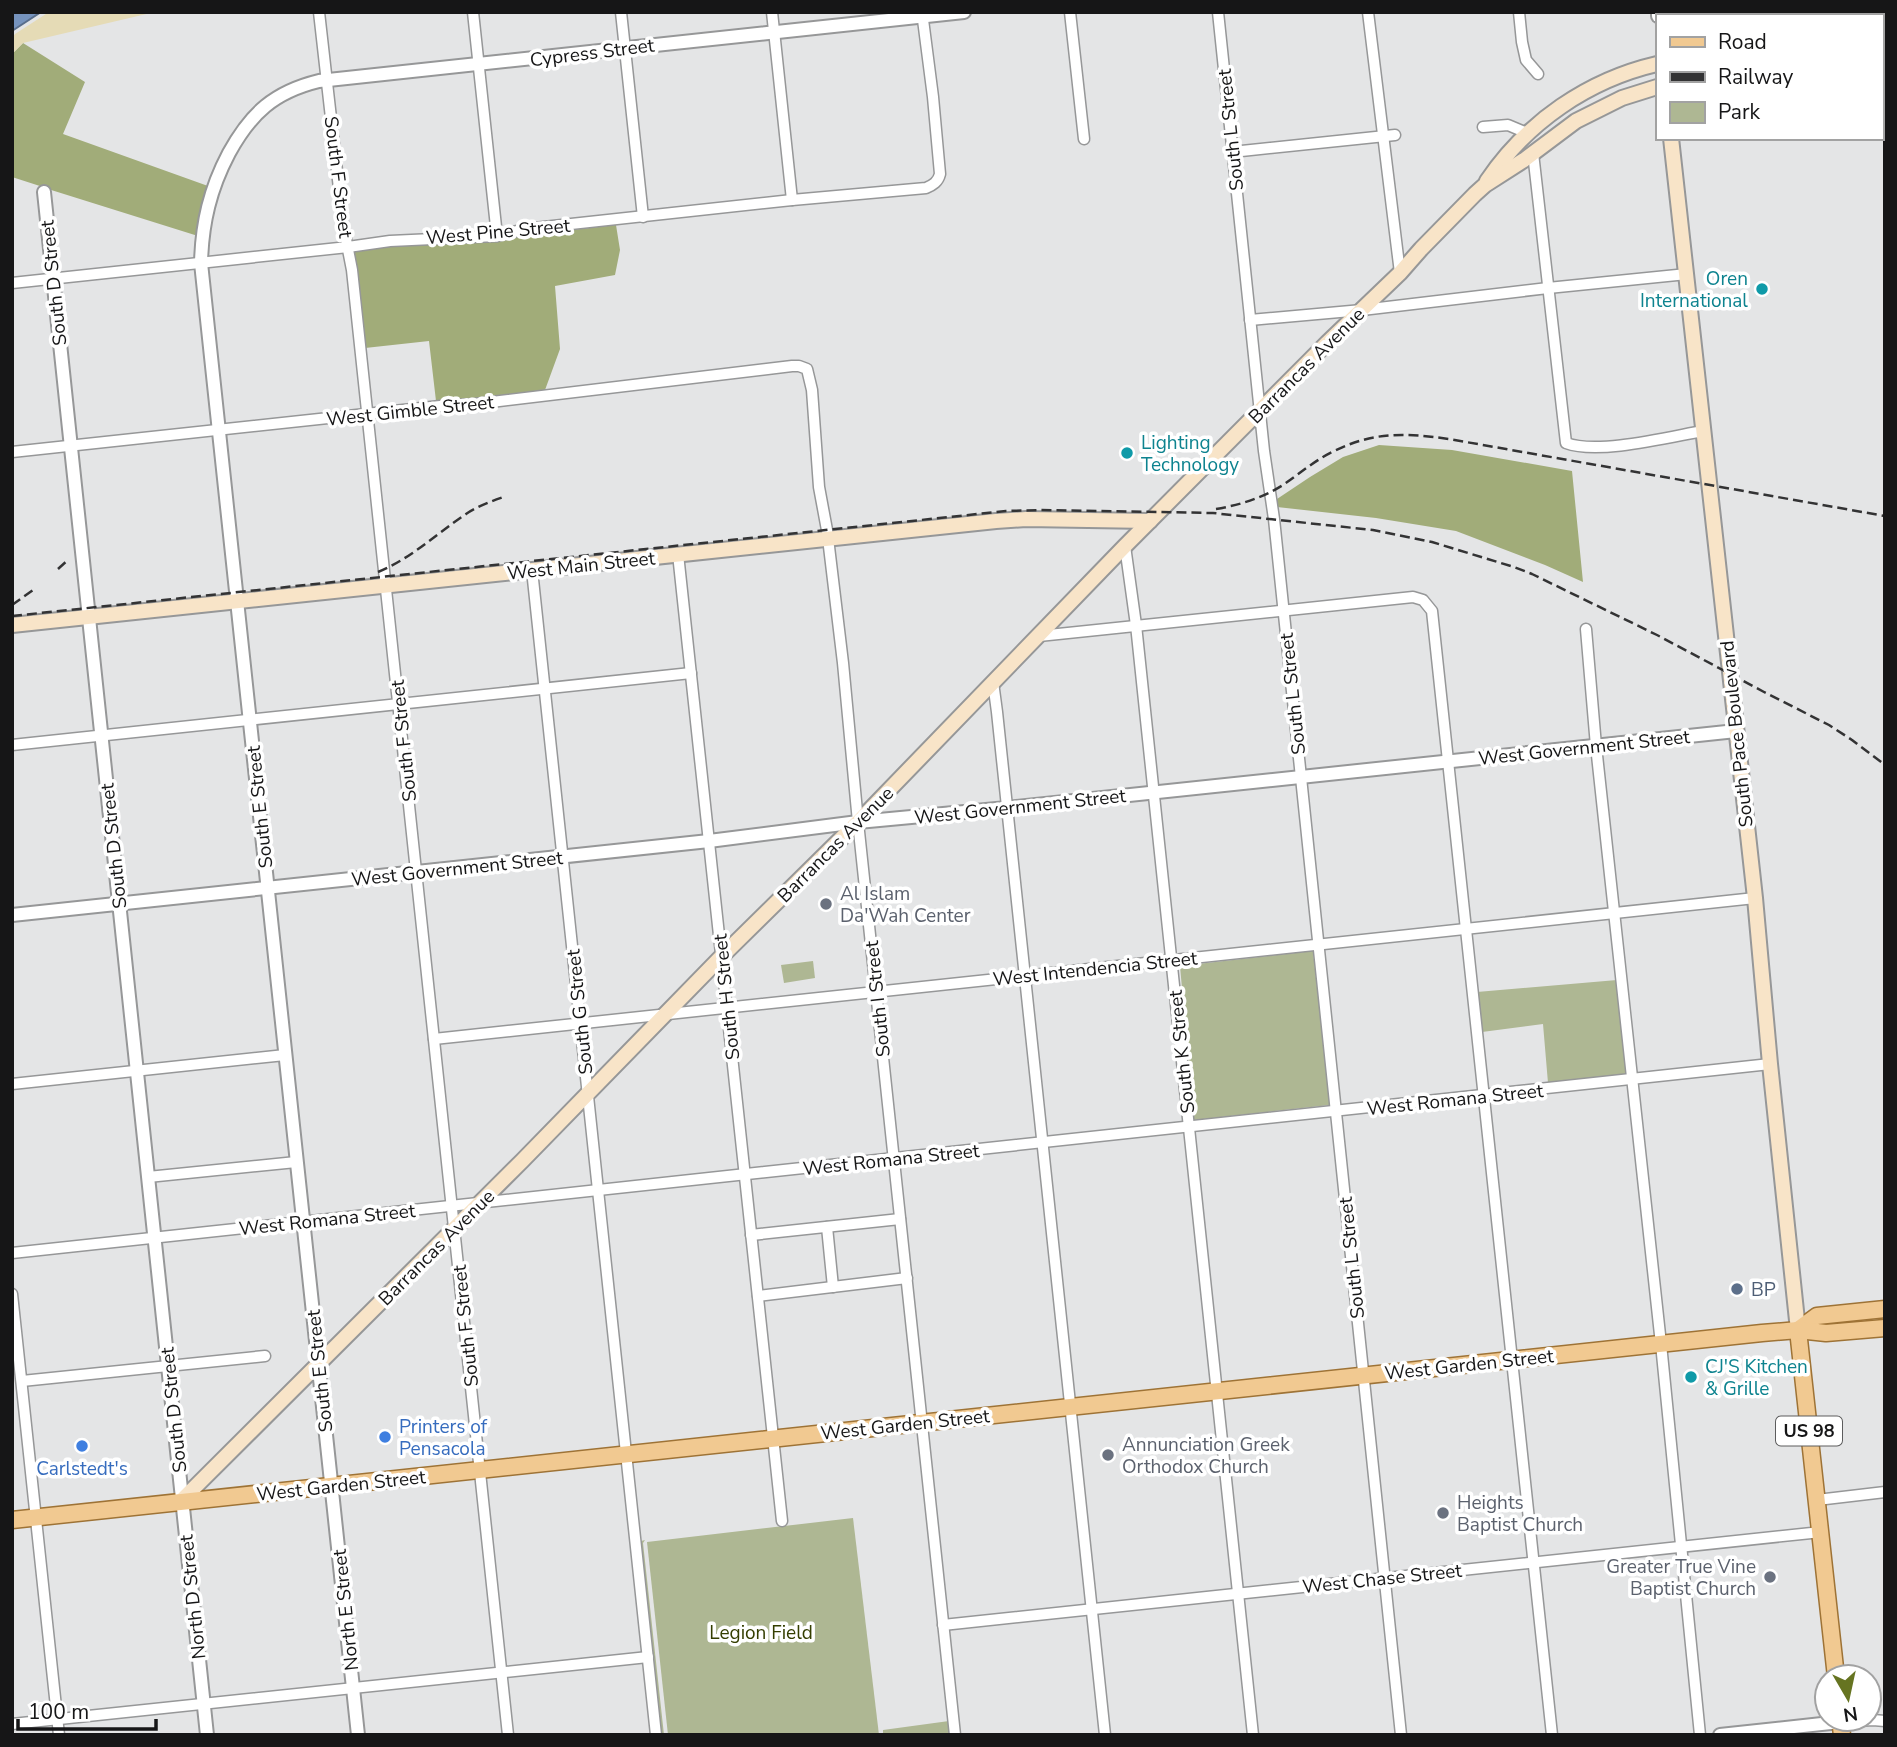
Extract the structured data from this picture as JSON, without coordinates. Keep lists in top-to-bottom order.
{
  "streets": {
    "main road": [
      "Barrancas Avenue",
      "West Main Street",
      "South Pace Boulevard",
      "West Garden Street",
      "US 98"
    ],
    "street": [
      "Cypress Street",
      "South L Street",
      "South F Street",
      "West Pine Street",
      "South D Street",
      "West Gimble Street",
      "West Government Street",
      "South E Street",
      "West Intendencia Street",
      "South H Street",
      "South I Street",
      "South G Street",
      "South K Street",
      "West Romana Street",
      "West Chase Street",
      "North D Street",
      "North E Street"
    ]
  },
  "crossings": [
    ["Cypress Street", "South F Street"],
    ["Cypress Street", "West Pine Street"],
    ["Cypress Street", "South E Street"],
    ["South L Street", "Barrancas Avenue"],
    ["South L Street", "West Government Street"],
    ["South L Street", "West Intendencia Street"],
    ["South L Street", "West Romana Street"],
    ["South L Street", "West Garden Street"],
    ["South L Street", "West Chase Street"],
    ["South F Street", "West Pine Street"],
    ["South F Street", "Barrancas Avenue"],
    ["South F Street", "West Gimble Street"],
    ["South F Street", "West Main Street"],
    ["South F Street", "West Government Street"],
    ["South F Street", "West Intendencia Street"],
    ["South F Street", "West Romana Street"],
    ["South F Street", "West Garden Street"],
    ["West Pine Street", "South D Street"],
    ["West Pine Street", "South E Street"],
    ["South D Street", "Barrancas Avenue"],
    ["South D Street", "West Gimble Street"],
    ["South D Street", "West Main Street"],
    ["South D Street", "West Government Street"],
    ["South D Street", "West Romana Street"],
    ["South D Street", "West Garden Street"],
    ["South D Street", "North D Street"],
    ["Barrancas Avenue", "West Main Street"],
    ["Barrancas Avenue", "West Government Street"],
    ["Barrancas Avenue", "South E Street"],
    ["Barrancas Avenue", "West Intendencia Street"],
    ["Barrancas Avenue", "South H Street"],
    ["Barrancas Avenue", "South I Street"],
    ["Barrancas Avenue", "South G Street"],
    ["Barrancas Avenue", "South K Street"],
    ["Barrancas Avenue", "West Romana Street"],
    ["Barrancas Avenue", "West Garden Street"],
    ["Barrancas Avenue", "North D Street"],
    ["West Gimble Street", "South E Street"],
    ["West Gimble Street", "South I Street"],
    ["West Main Street", "South E Street"],
    ["West Main Street", "South H Street"],
    ["West Main Street", "South I Street"],
    ["West Main Street", "South G Street"],
    ["South Pace Boulevard", "West Government Street"],
    ["South Pace Boulevard", "West Intendencia Street"],
    ["South Pace Boulevard", "West Romana Street"],
    ["South Pace Boulevard", "West Garden Street"],
    ["South Pace Boulevard", "US 98"],
    ["West Government Street", "South E Street"],
    ["West Government Street", "South H Street"],
    ["West Government Street", "South I Street"],
    ["West Government Street", "South G Street"],
    ["West Government Street", "South K Street"],
    ["South E Street", "West Romana Street"],
    ["South E Street", "West Garden Street"],
    ["South E Street", "North E Street"],
    ["West Intendencia Street", "South H Street"],
    ["West Intendencia Street", "South I Street"],
    ["West Intendencia Street", "South G Street"],
    ["West Intendencia Street", "South K Street"],
    ["South H Street", "West Romana Street"],
    ["South H Street", "West Garden Street"],
    ["South I Street", "West Romana Street"],
    ["South I Street", "West Garden Street"],
    ["South I Street", "West Chase Street"],
    ["South G Street", "West Romana Street"],
    ["South G Street", "West Garden Street"],
    ["South K Street", "West Romana Street"],
    ["South K Street", "West Garden Street"],
    ["South K Street", "West Chase Street"],
    ["West Garden Street", "US 98"],
    ["West Garden Street", "North D Street"],
    ["West Garden Street", "North E Street"],
    ["US 98", "West Chase Street"]
  ],
  "parks": ["Legion Field"],
  "places": [
    "Oren International",
    "Lighting Technology",
    "Al Islam Da'Wah Center",
    "BP",
    "CJ'S Kitchen & Grille",
    "Printers of Pensacola",
    "Carlstedt's",
    "Annunciation Greek Orthodox Church",
    "Heights Baptist Church",
    "Greater True Vine Baptist Church"
  ],
  "legend": ["Road", "Railway", "Park"],
  "scale_bar": "100 m",
  "north": "bottom"
}
